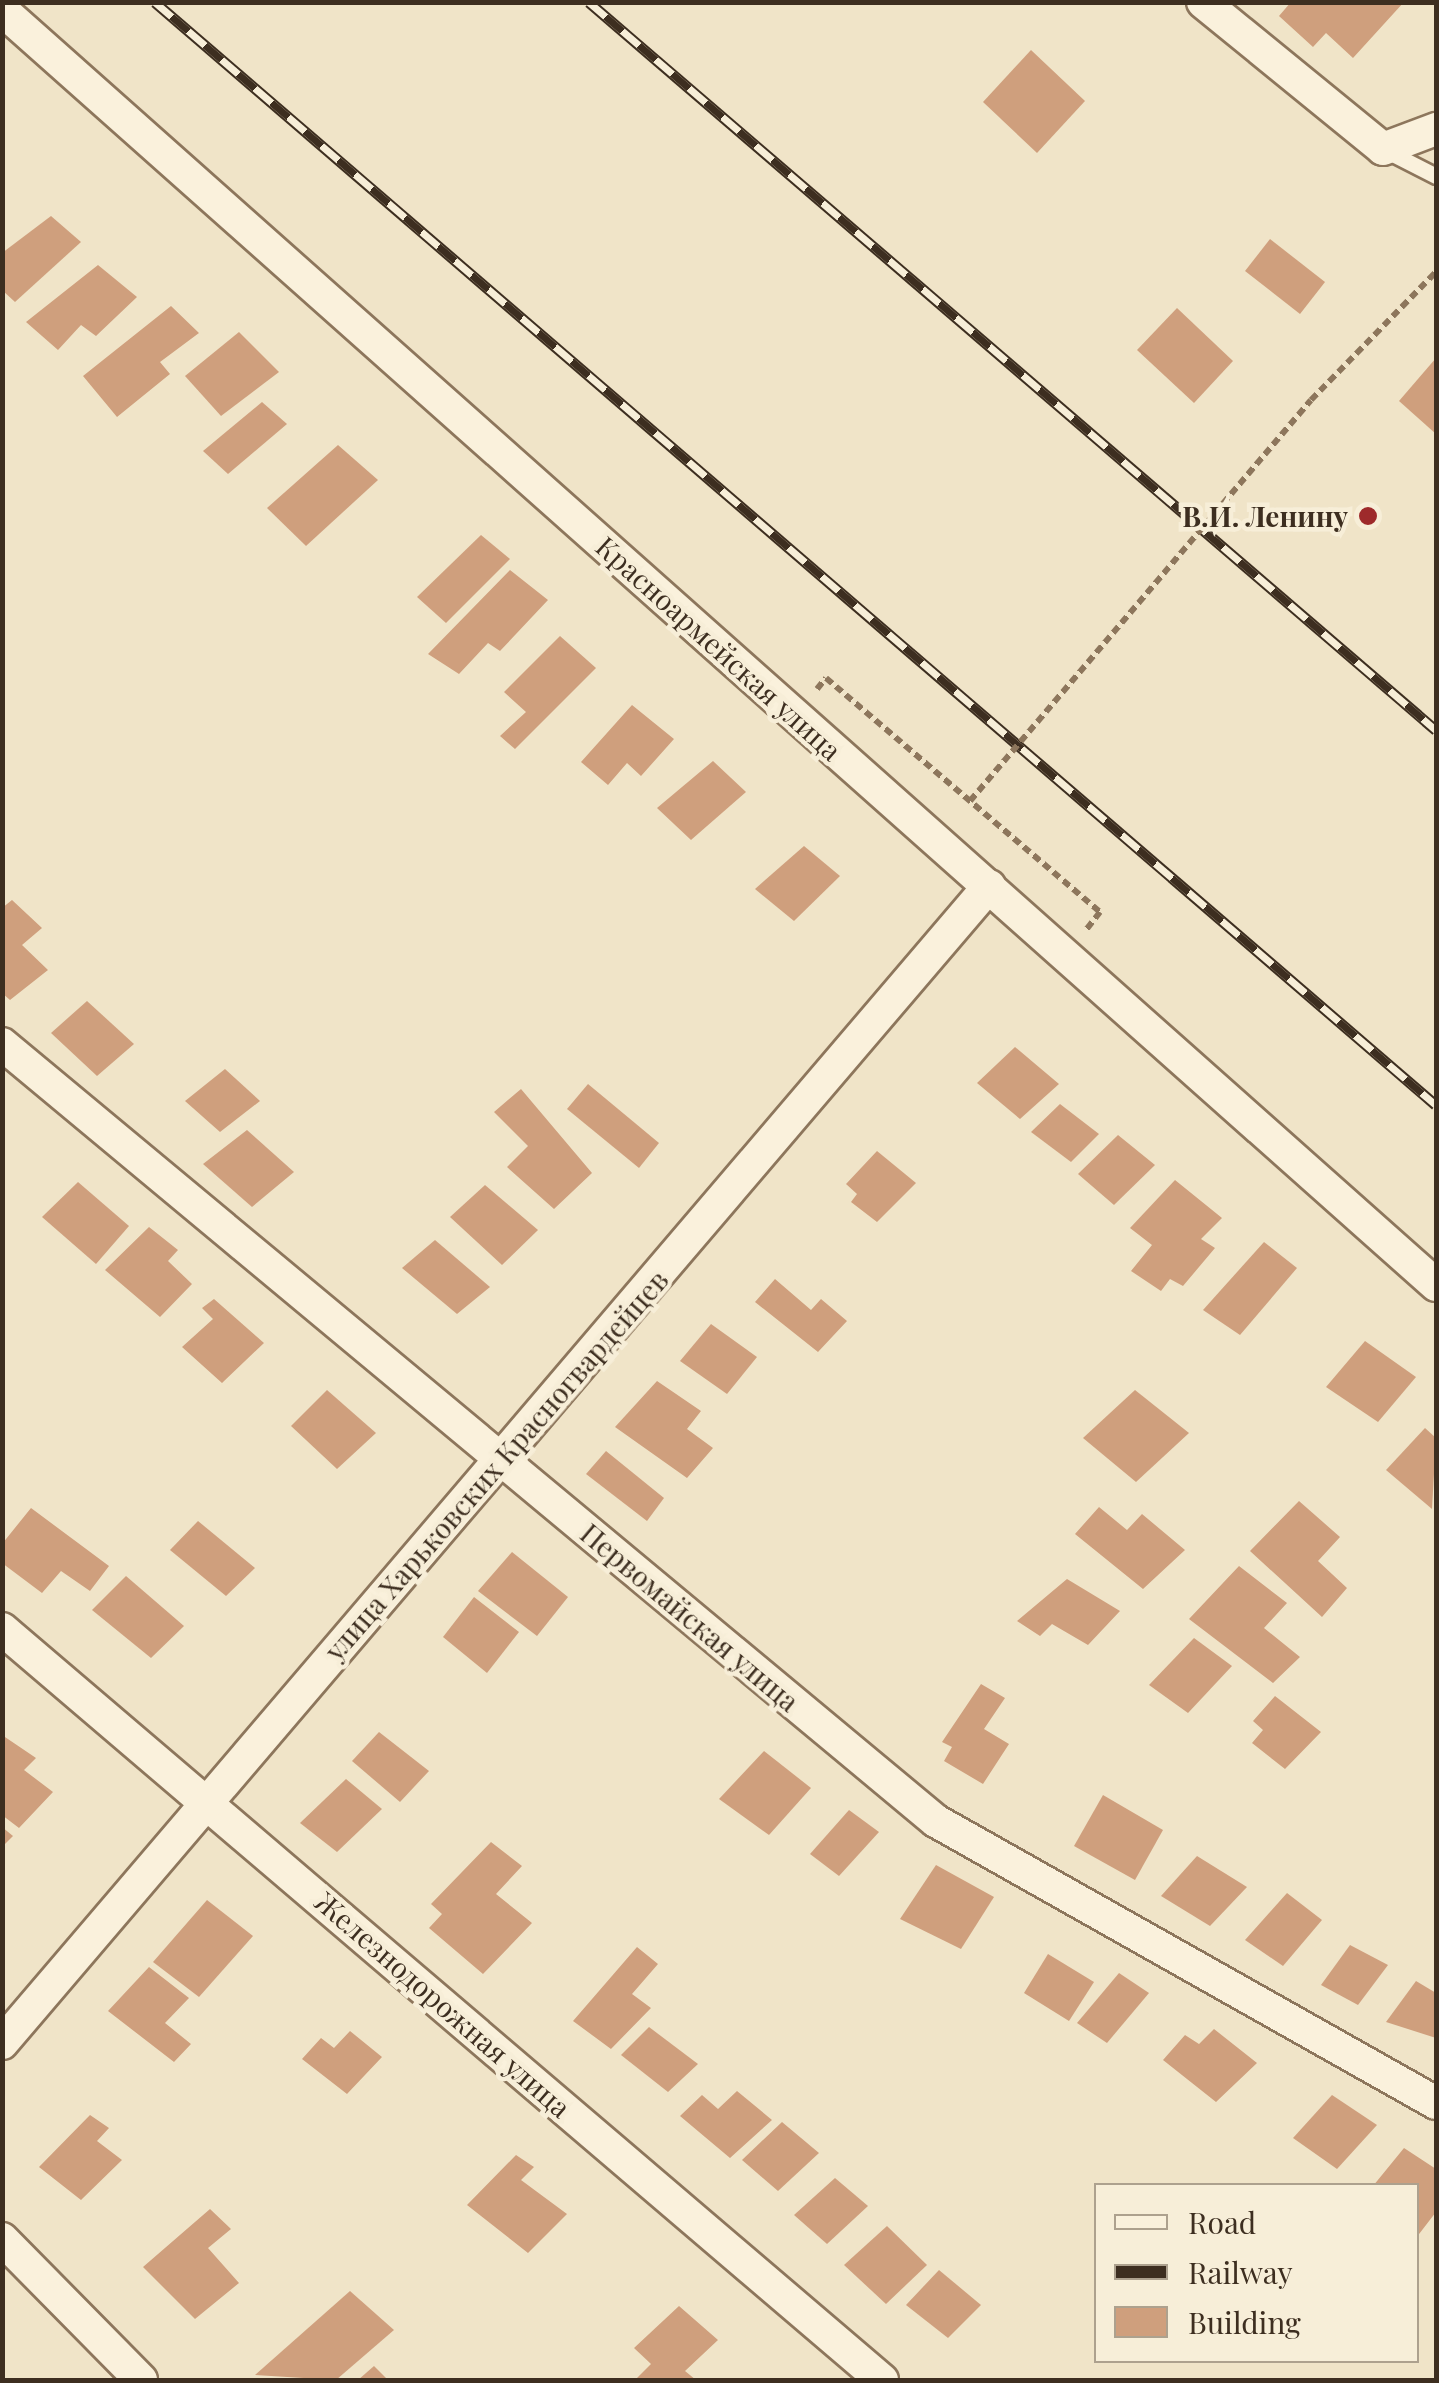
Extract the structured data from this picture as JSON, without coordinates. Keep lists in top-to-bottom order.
{
  "streets": {
    "street": [
      "Красноармейская улица",
      "улица Харьковских Красногвардейцев",
      "Первомайская улица",
      "Железнодорожная улица"
    ]
  },
  "crossings": [
    ["Красноармейская улица", "улица Харьковских Красногвардейцев"],
    ["улица Харьковских Красногвардейцев", "Первомайская улица"],
    ["улица Харьковских Красногвардейцев", "Железнодорожная улица"]
  ],
  "places": ["В.И. Ленину"],
  "legend": ["Road", "Railway", "Building"]
}
